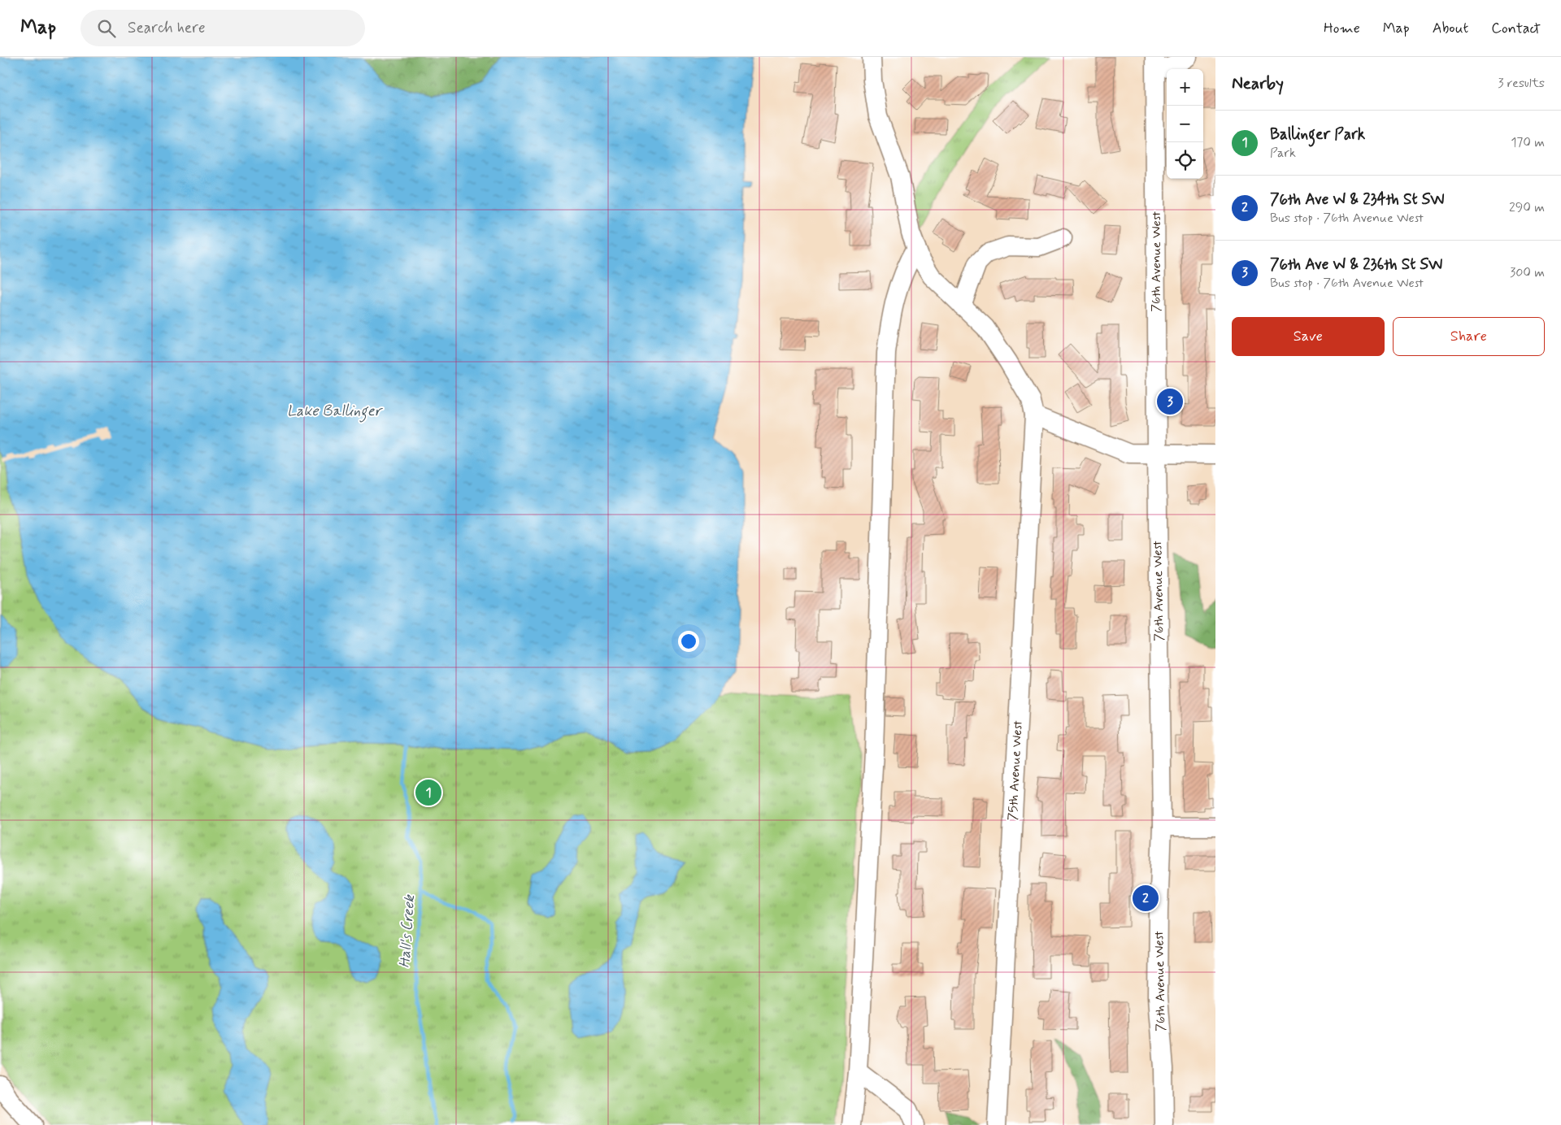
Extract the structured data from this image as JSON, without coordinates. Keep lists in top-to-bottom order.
{
  "streets": {
    "street": ["76th Avenue West", "75th Avenue West"]
  },
  "water": ["Lake Ballinger", "Hall's Creek"],
  "page": {
    "header": "Map",
    "search": "Search here",
    "nav": [
      "Home",
      "Map",
      "About",
      "Contact"
    ],
    "heading": ["Nearby", "3 results"],
    "map_buttons": ["+", "−"],
    "list": [
      {
        "mark": "1",
        "name": "Ballinger Park",
        "note": "Park",
        "value": "170 m"
      },
      {
        "mark": "2",
        "name": "76th Ave W & 234th St SW",
        "note": "Bus stop · 76th Avenue West",
        "value": "290 m"
      },
      {
        "mark": "3",
        "name": "76th Ave W & 236th St SW",
        "note": "Bus stop · 76th Avenue West",
        "value": "300 m"
      }
    ],
    "buttons": ["Save", "Share"],
    "pins": ["3", "1", "2"]
  }
}
